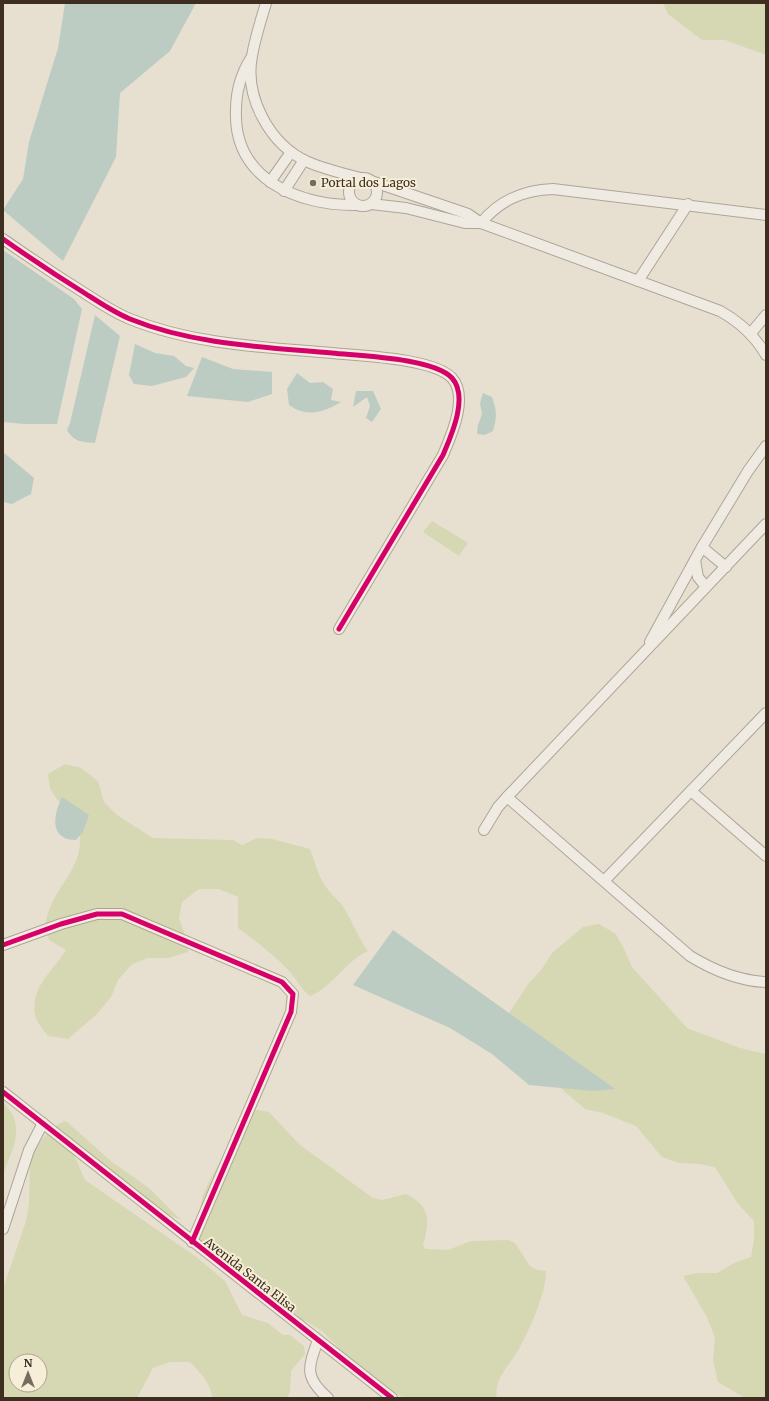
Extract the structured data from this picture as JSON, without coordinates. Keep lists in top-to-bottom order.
{
  "streets": {
    "street": ["Avenida Santa Elisa"]
  },
  "places": ["Portal dos Lagos"],
  "north": "top"
}
